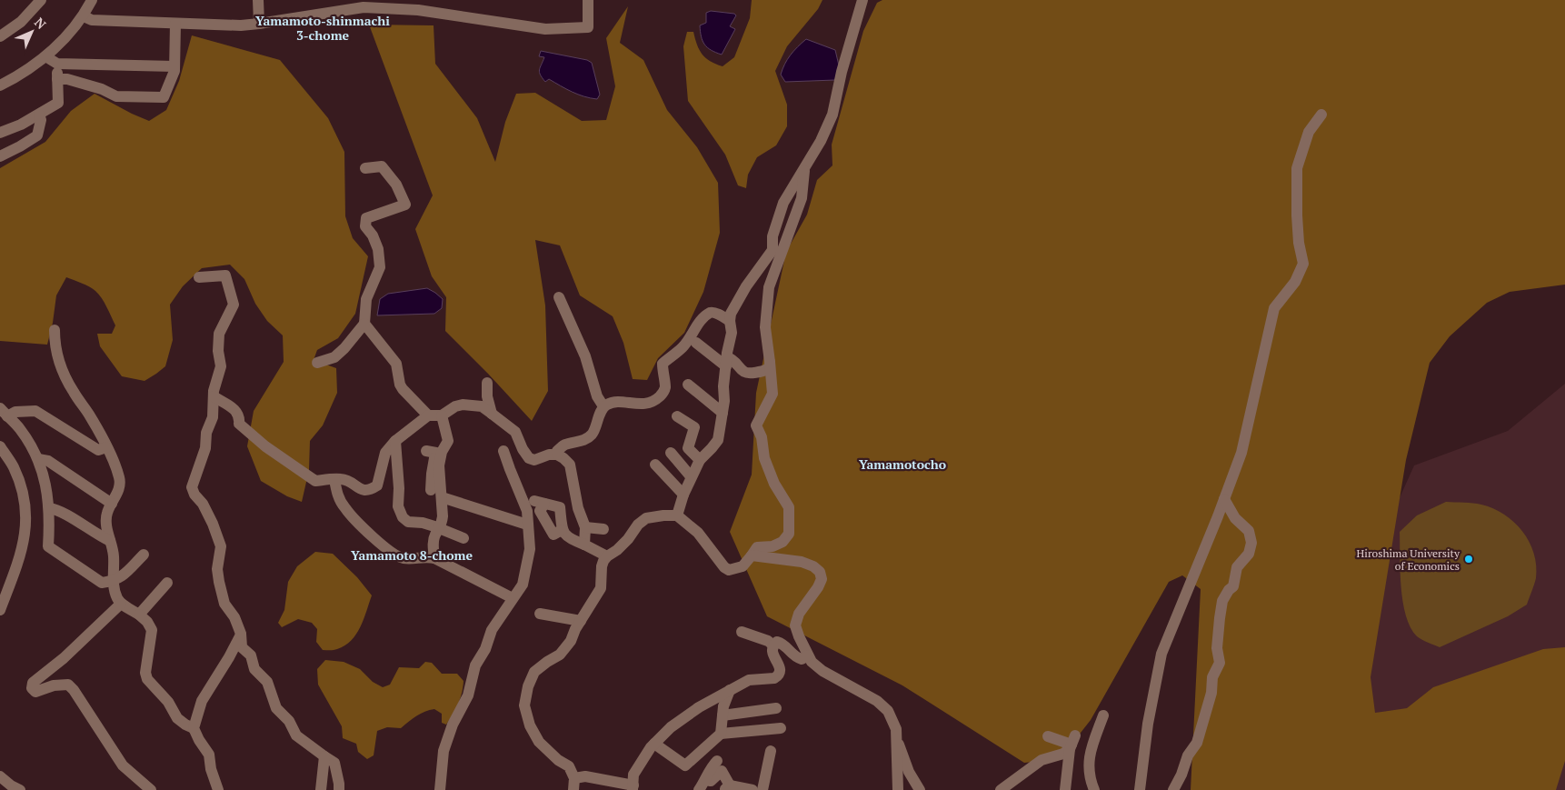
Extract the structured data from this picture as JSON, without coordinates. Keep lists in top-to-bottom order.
{
  "districts": ["Yamamoto-shinmachi 3-chome", "Yamamotocho", "Yamamoto 8-chome"],
  "places": ["Hiroshima University of Economics"],
  "north": "top right"
}
